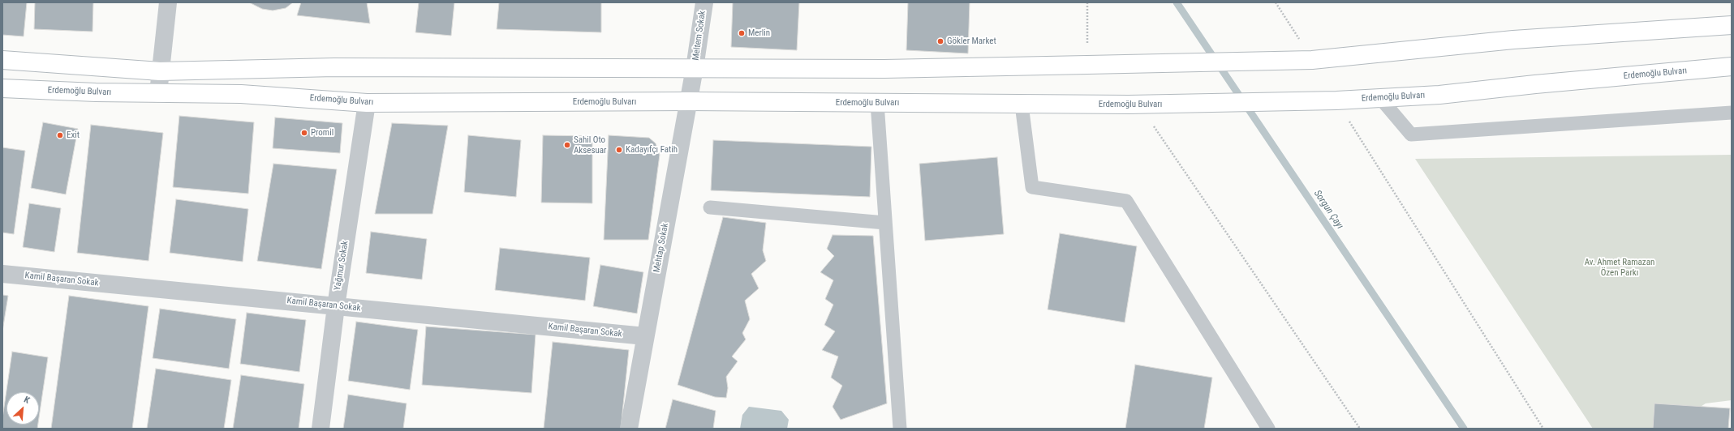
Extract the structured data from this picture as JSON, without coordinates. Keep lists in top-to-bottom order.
{
  "streets": {
    "main road": ["Erdemoğlu Bulvarı"],
    "street": [
      "Meltem Sokak",
      "Mehtap Sokak",
      "Yağmur Sokak",
      "Kamil Başaran Sokak"
    ]
  },
  "crossings": [
    ["Meltem Sokak", "Mehtap Sokak"],
    ["Erdemoğlu Bulvarı", "Mehtap Sokak"],
    ["Erdemoğlu Bulvarı", "Yağmur Sokak"],
    ["Mehtap Sokak", "Kamil Başaran Sokak"],
    ["Yağmur Sokak", "Kamil Başaran Sokak"]
  ],
  "water": ["Sorgun Çayı"],
  "parks": ["Av. Ahmet Ramazan Özen Parkı"],
  "places": [
    "Merlin",
    "Gökler Market",
    "Promil",
    "Exit",
    "Sahil Oto Aksesuar",
    "Kadayıfçı Fatih"
  ],
  "north": "top right"
}
